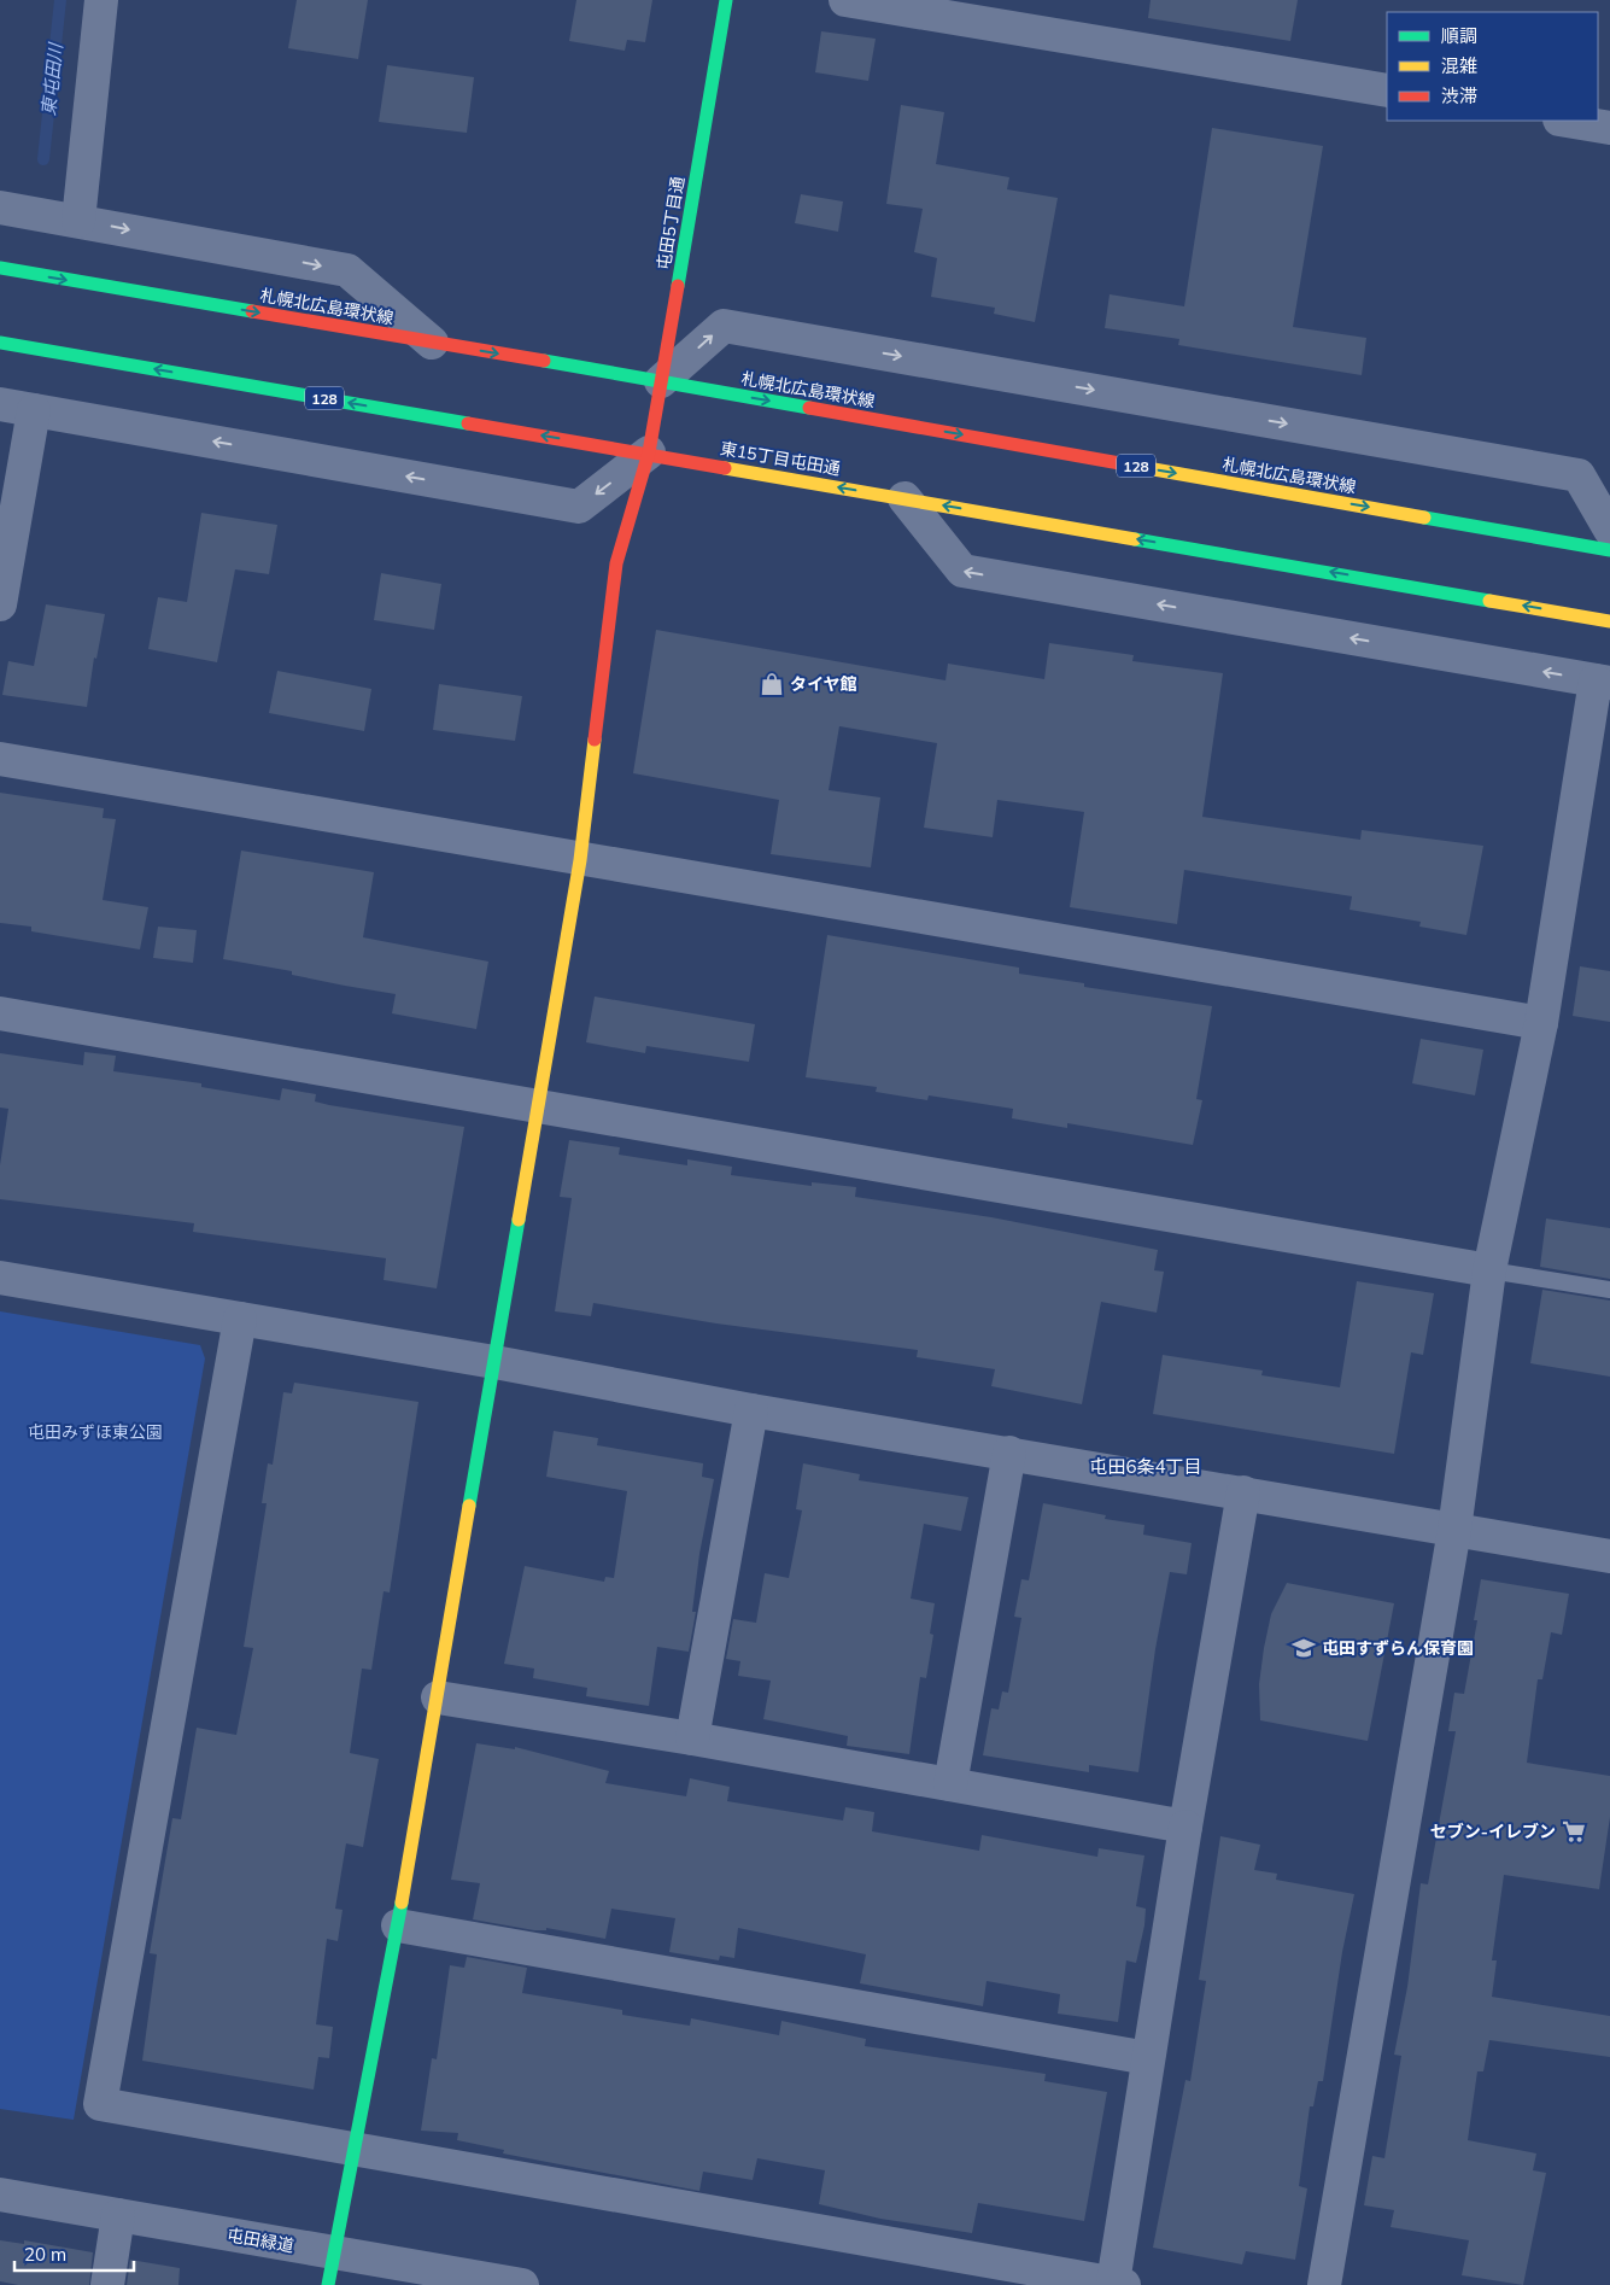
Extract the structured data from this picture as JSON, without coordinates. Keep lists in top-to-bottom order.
{
  "streets": {
    "main road": [
      "屯田5丁目通",
      "札幌北広島環状線",
      "128",
      "東15丁目屯田通"
    ],
    "street": ["屯田緑道"]
  },
  "crossings": [
    ["屯田5丁目通", "札幌北広島環状線"],
    ["屯田5丁目通", "128"],
    ["屯田5丁目通", "東15丁目屯田通"],
    ["屯田5丁目通", "屯田緑道"],
    ["128", "東15丁目屯田通"]
  ],
  "one_way": ["東15丁目屯田通"],
  "districts": ["屯田6条4丁目"],
  "water": ["東屯田川"],
  "parks": ["屯田みずほ東公園"],
  "places": {
    "shop": ["タイヤ館"],
    "school or university": ["屯田すずらん保育園"],
    "supermarket": ["セブン-イレブン"]
  },
  "legend": ["順調", "混雑", "渋滞"],
  "scale_bar": "20 m"
}
